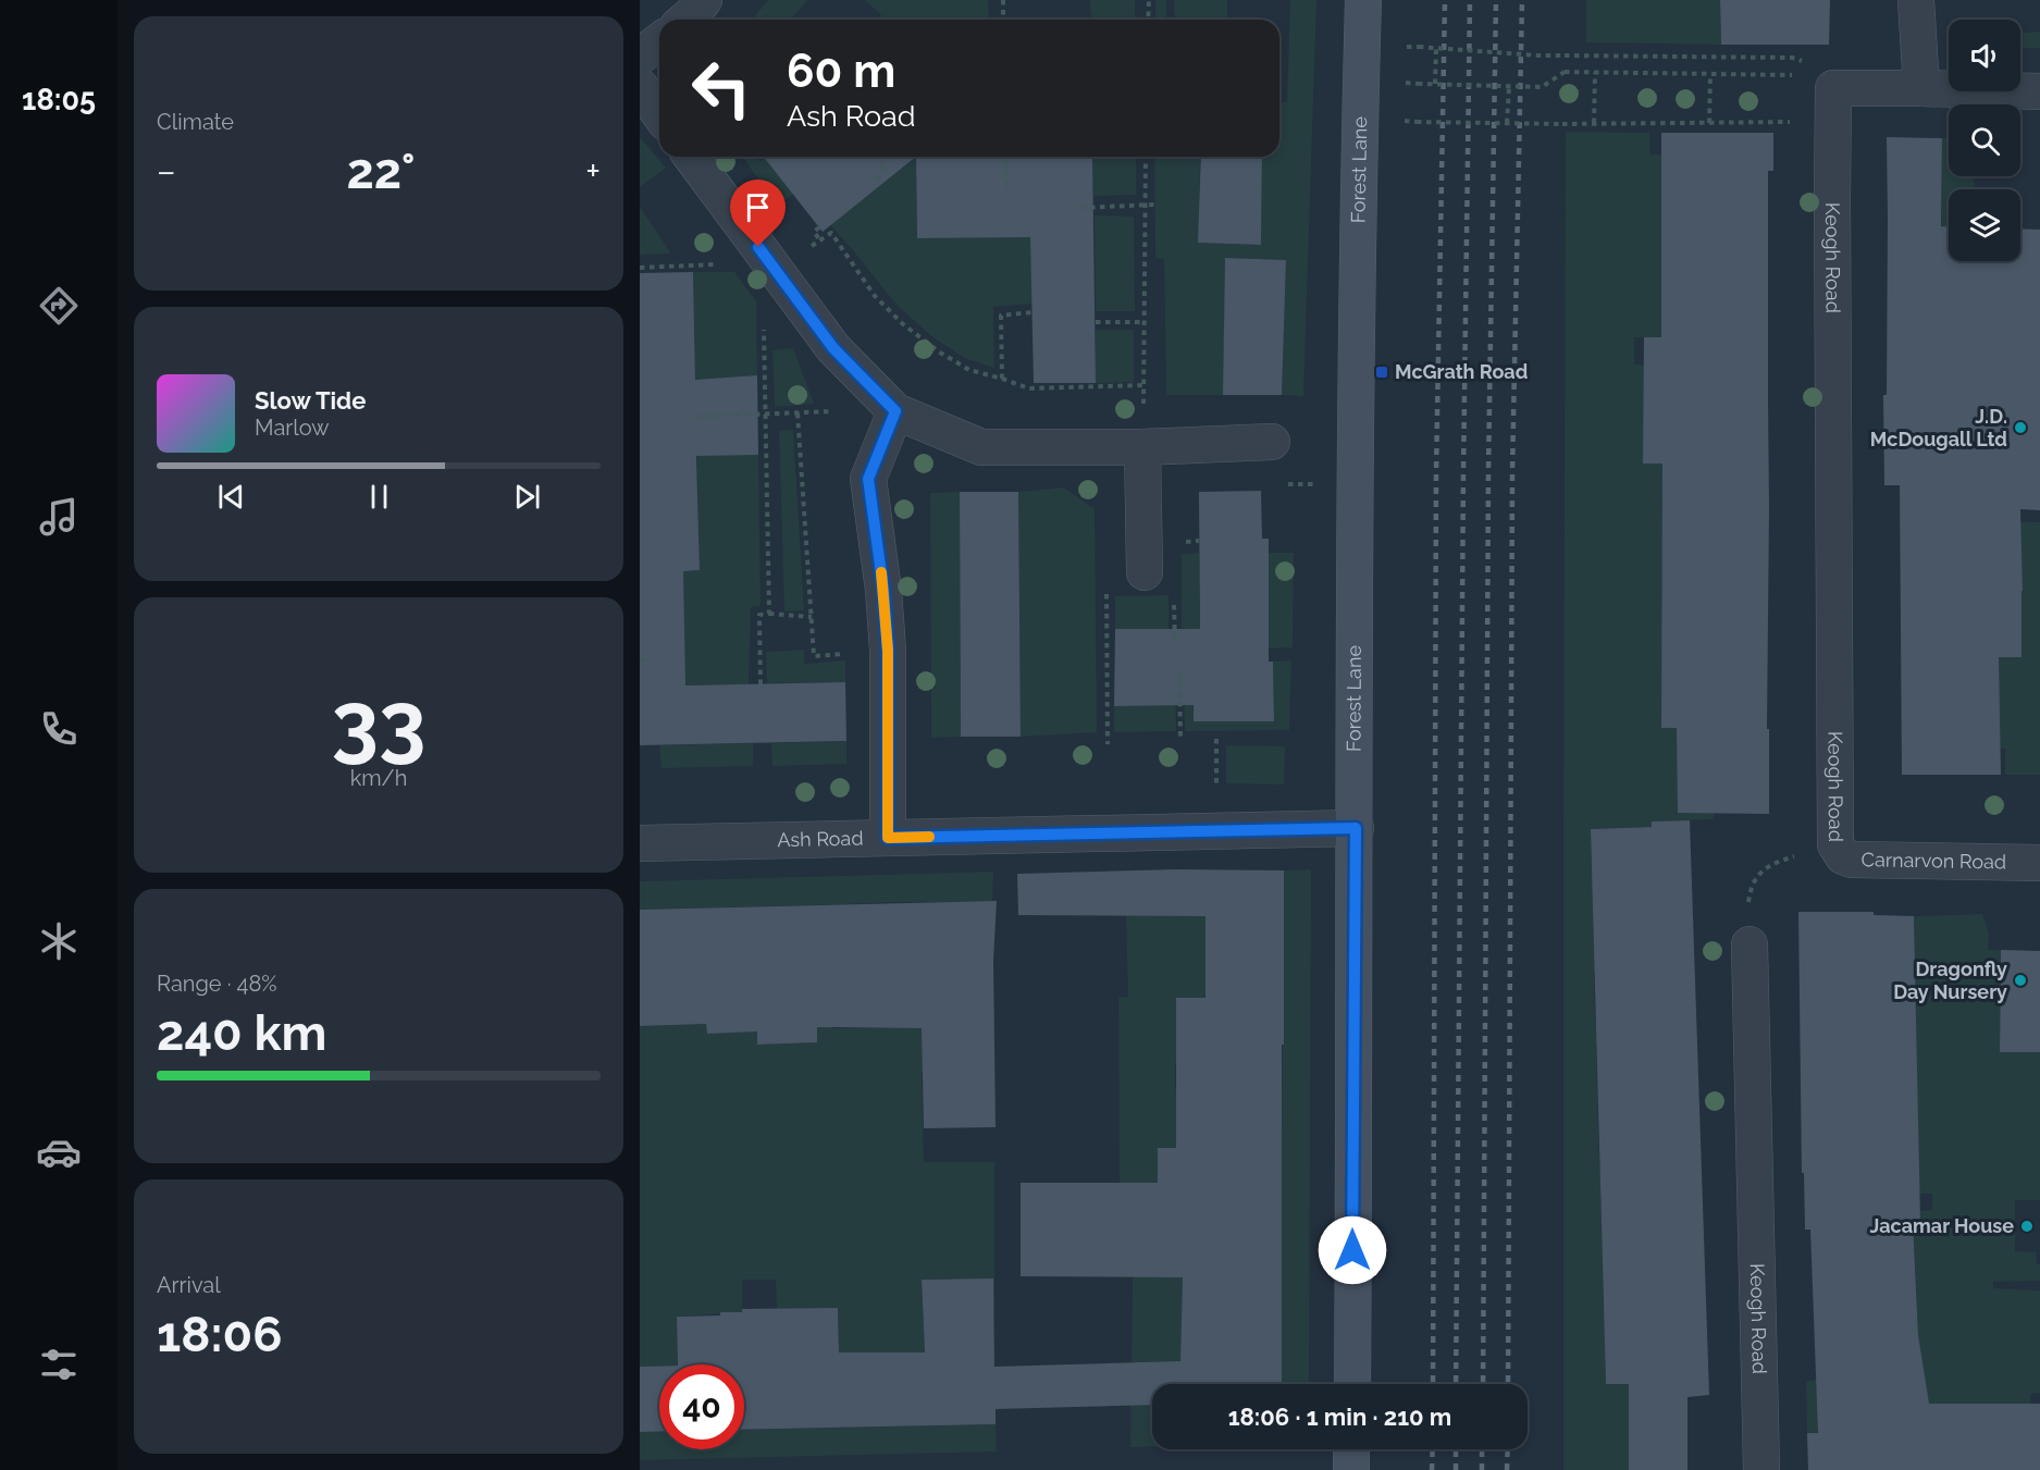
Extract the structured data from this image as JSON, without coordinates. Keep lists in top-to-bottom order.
{
  "streets": {
    "street": [
      "Forest Lane",
      "Keogh Road",
      "Ash Road",
      "Carnarvon Road"
    ]
  },
  "crossings": [
    ["Forest Lane", "Ash Road"],
    ["Keogh Road", "Carnarvon Road"]
  ],
  "places": {
    "transit": ["McGrath Road"],
    "other": ["J.D. McDougall Ltd", "Dragonfly Day Nursery", "Jacamar House"]
  },
  "page": {
    "tabs": "18:05",
    "tile": [
      "Climate",
      ["33", "km/h"],
      ["Range · 48%", "240 km"],
      ["Arrival", "18:06"]
    ],
    "turn": ["60 m", "Ash Road"],
    "heat": ["−", "22°", "+"],
    "song": ["Slow Tide", "Marlow"],
    "limit": "40",
    "trip": "18:06 · 1 min · 210 m"
  }
}
